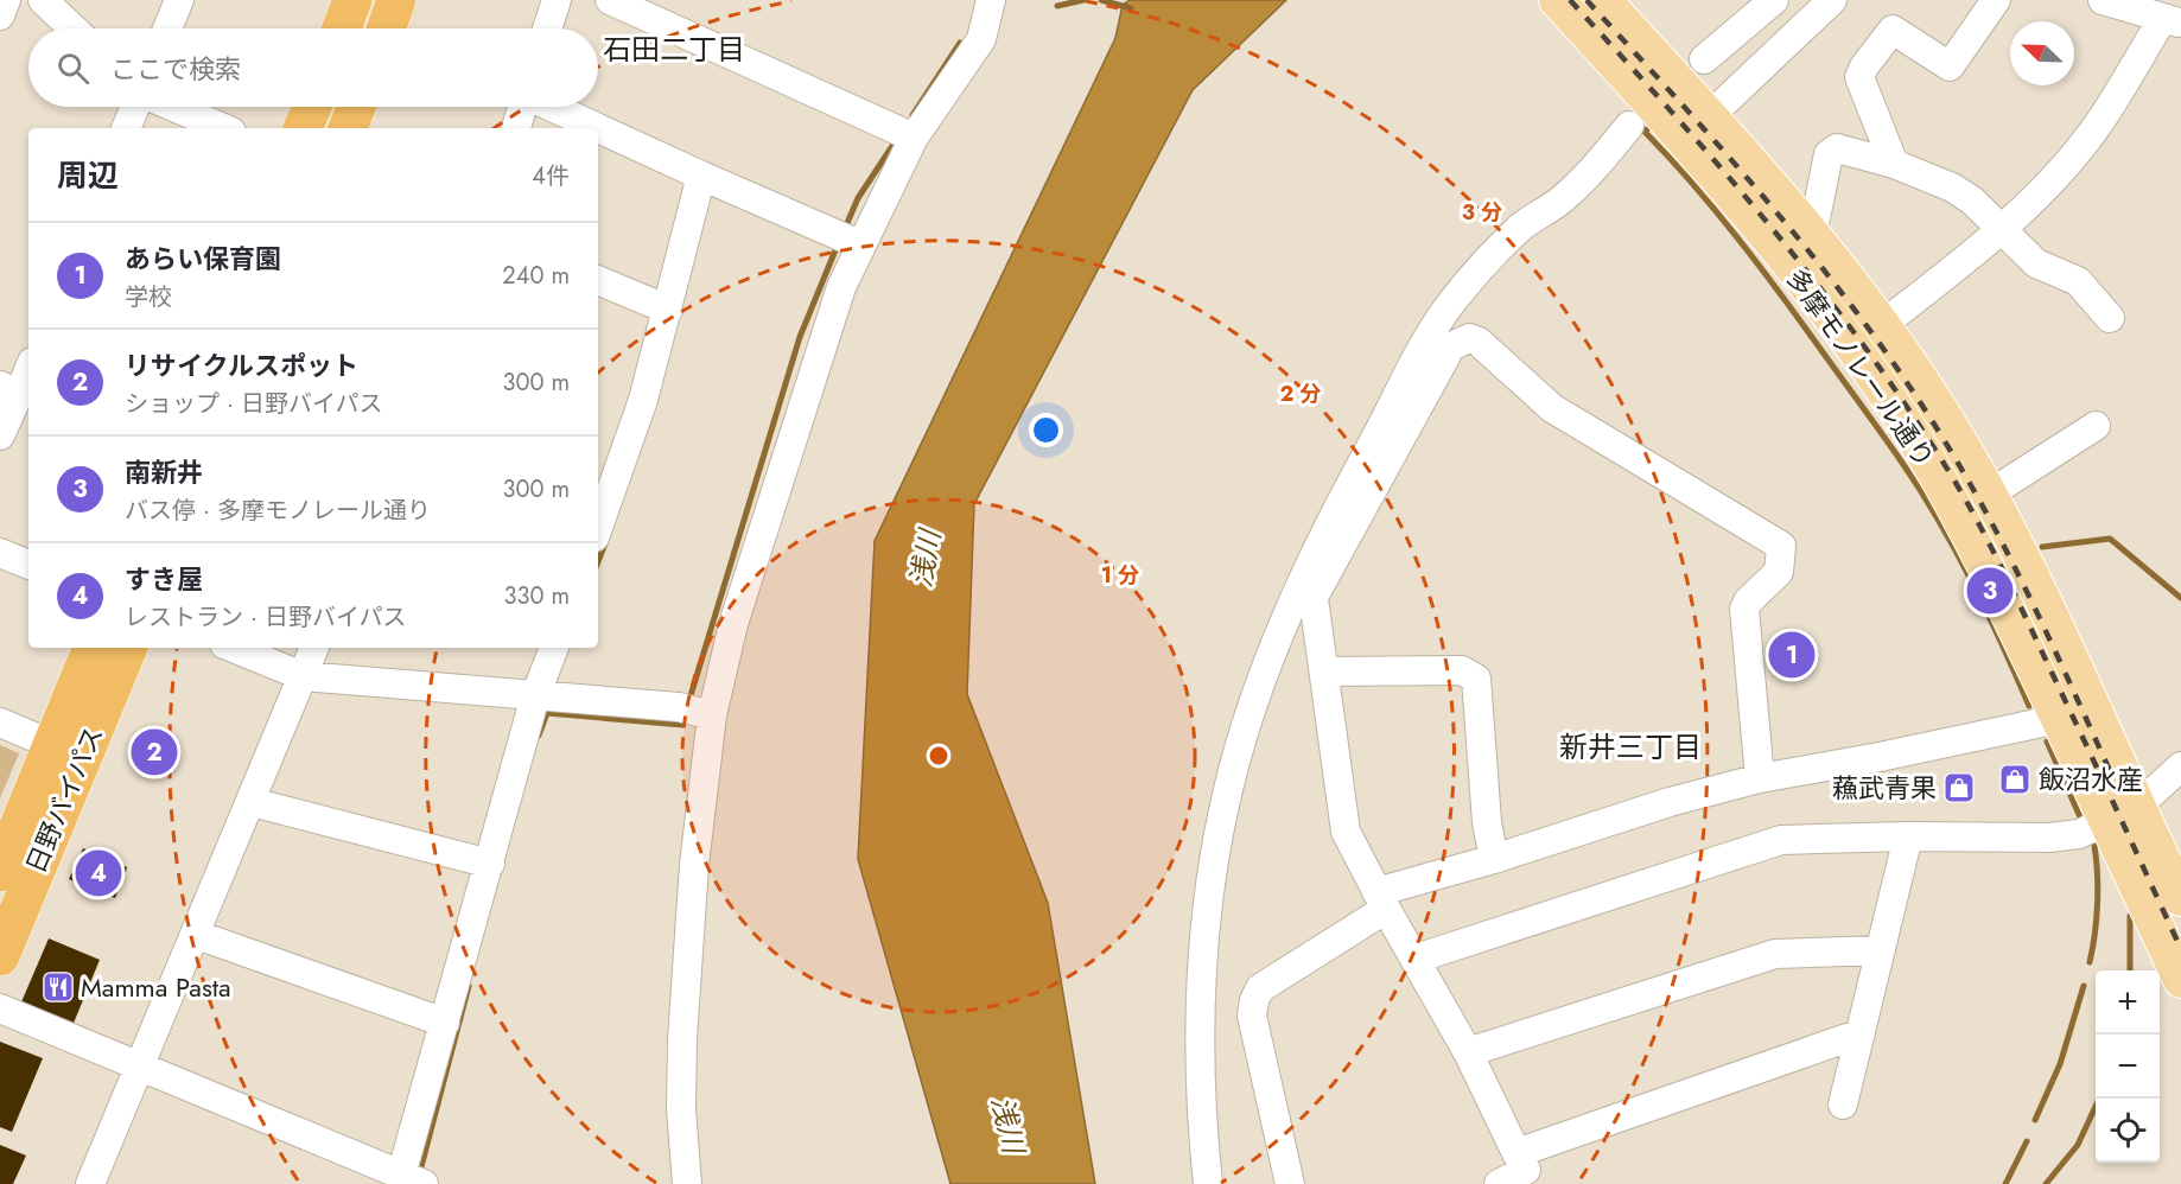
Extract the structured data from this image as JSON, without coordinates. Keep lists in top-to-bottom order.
{
  "streets": {
    "highway": ["日野バイパス"],
    "main road": ["多摩モノレール通り"]
  },
  "districts": ["石田二丁目", "新井三丁目"],
  "water": ["浅川"],
  "places": {
    "shop": ["飯沼水産", "蘓武青果"],
    "restaurant": ["Mamma Pasta"]
  },
  "north": "top left",
  "page": {
    "search": "ここで検索",
    "heading": ["周辺", "4件"],
    "list": [
      {
        "mark": "1",
        "name": "あらい保育園",
        "note": "学校",
        "value": "240 m"
      },
      {
        "mark": "2",
        "name": "リサイクルスポット",
        "note": "ショップ · 日野バイパス",
        "value": "300 m"
      },
      {
        "mark": "3",
        "name": "南新井",
        "note": "バス停 · 多摩モノレール通り",
        "value": "300 m"
      },
      {
        "mark": "4",
        "name": "すき屋",
        "note": "レストラン · 日野バイパス",
        "value": "330 m"
      }
    ],
    "pins": [
      "3",
      "1",
      "2",
      "4"
    ],
    "map_buttons": ["+", "−"]
  },
  "rings": ["3 分", "2 分", "1 分"]
}
